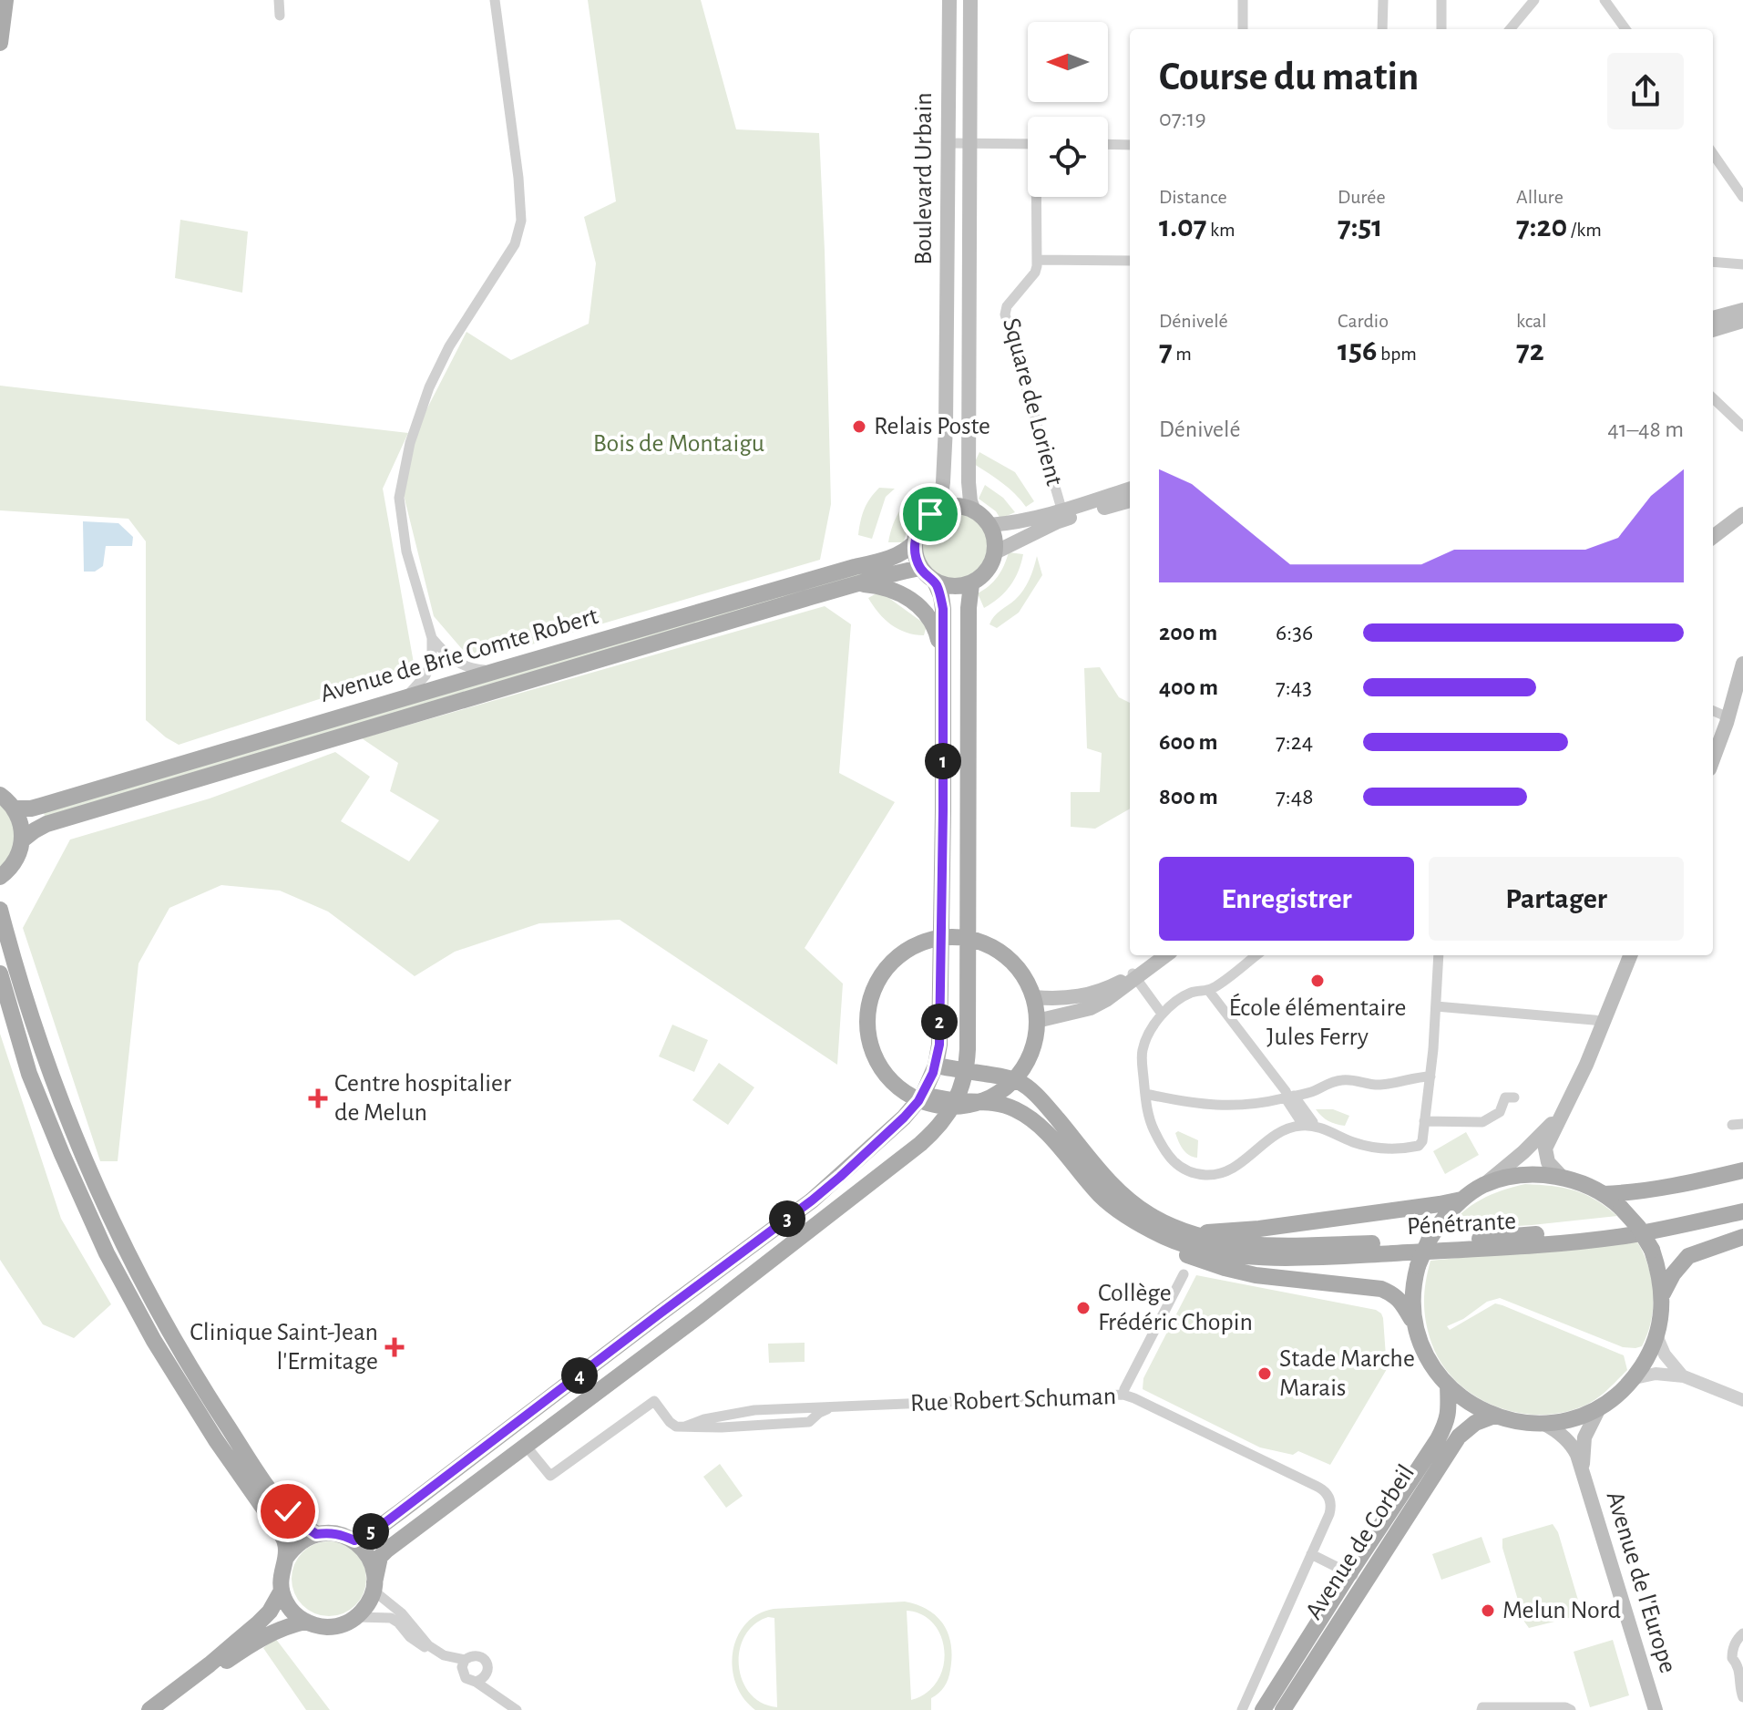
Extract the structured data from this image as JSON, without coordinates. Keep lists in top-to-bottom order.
{
  "streets": {
    "main road": [
      "Boulevard Urbain",
      "Avenue de Brie Comte Robert",
      "Pénétrante",
      "Avenue de Corbeil",
      "Avenue de l'Europe"
    ],
    "street": ["Square de Lorient", "Rue Robert Schuman"]
  },
  "crossings": [
    ["Boulevard Urbain", "Avenue de Brie Comte Robert"],
    ["Avenue de Corbeil", "Avenue de l'Europe"]
  ],
  "parks": ["Bois de Montaigu"],
  "places": {
    "other": [
      "Relais Poste",
      "École élémentaire Jules Ferry",
      "Collège Frédéric Chopin",
      "Stade Marche Marais",
      "Melun Nord"
    ],
    "health": ["Centre hospitalier de Melun", "Clinique Saint-Jean l'Ermitage"]
  },
  "north": "left",
  "page": {
    "heading": ["Course du matin", "07:19"],
    "stats": [
      ["Distance", "1.07 km"],
      ["Durée", "7:51"],
      ["Allure", "7:20 /km"],
      ["Dénivelé", "7 m"],
      ["Cardio", "156 bpm"],
      ["kcal", "72"]
    ],
    "chart": ["Dénivelé", "41–48 m"],
    "list": [
      {
        "name": "200 m",
        "note": "6:36"
      },
      {
        "name": "400 m",
        "note": "7:43"
      },
      {
        "name": "600 m",
        "note": "7:24"
      },
      {
        "name": "800 m",
        "note": "7:48"
      }
    ],
    "pins": [
      "1",
      "2",
      "3",
      "4",
      "5"
    ],
    "buttons": ["Enregistrer", "Partager"]
  }
}
